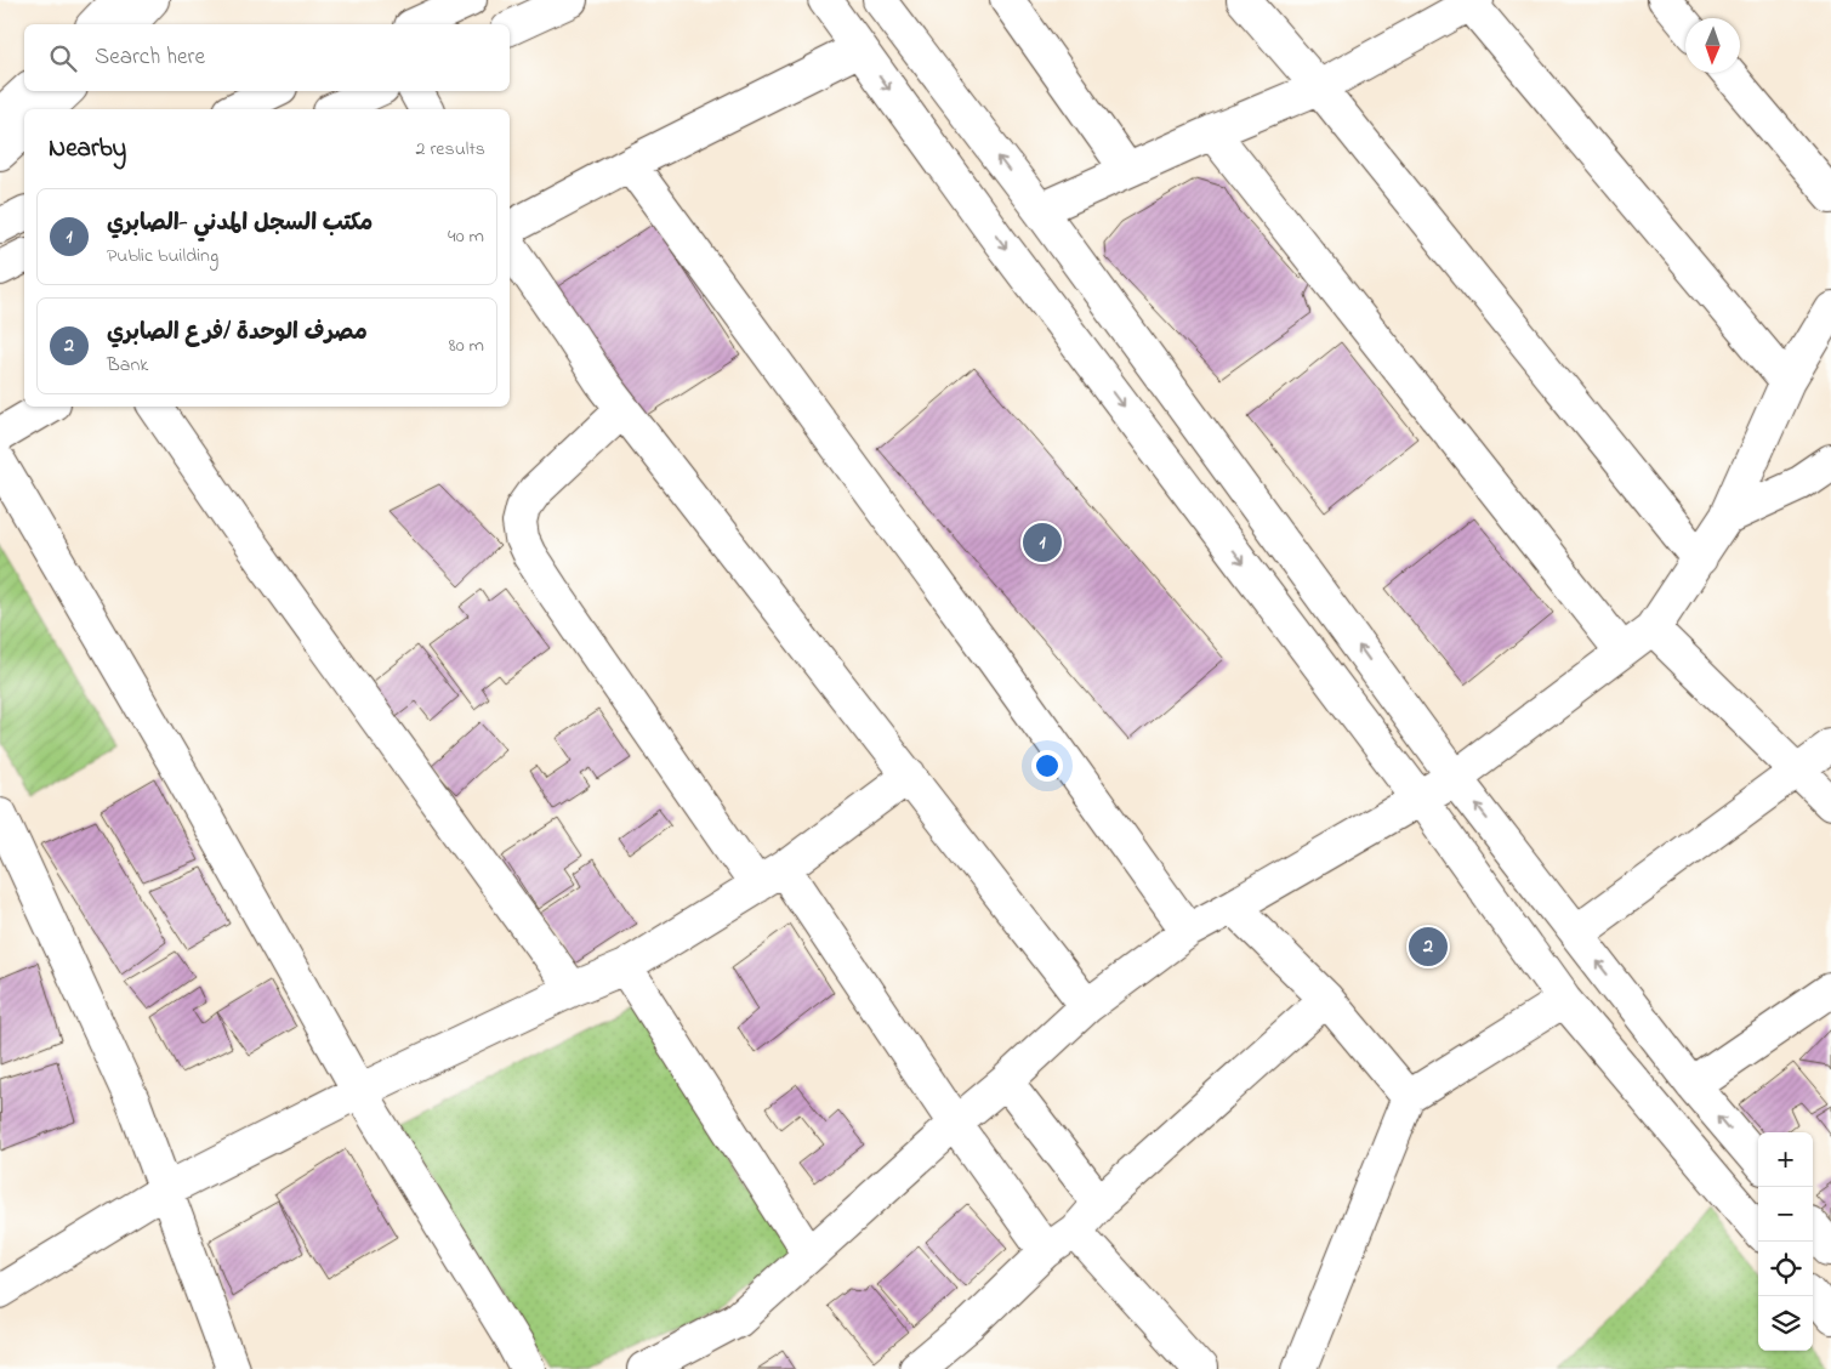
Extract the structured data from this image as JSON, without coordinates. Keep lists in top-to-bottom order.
{
  "north": "bottom",
  "page": {
    "search": "Search here",
    "heading": ["Nearby", "2 results"],
    "list": [
      {
        "mark": "1",
        "name": "مكتب السجل المدني -الصابري",
        "note": "Public building",
        "value": "40 m"
      },
      {
        "mark": "2",
        "name": "مصرف الوحدة /فرع الصابري",
        "note": "Bank",
        "value": "80 m"
      }
    ],
    "pins": ["1", "2"],
    "map_buttons": ["+", "−"]
  }
}
